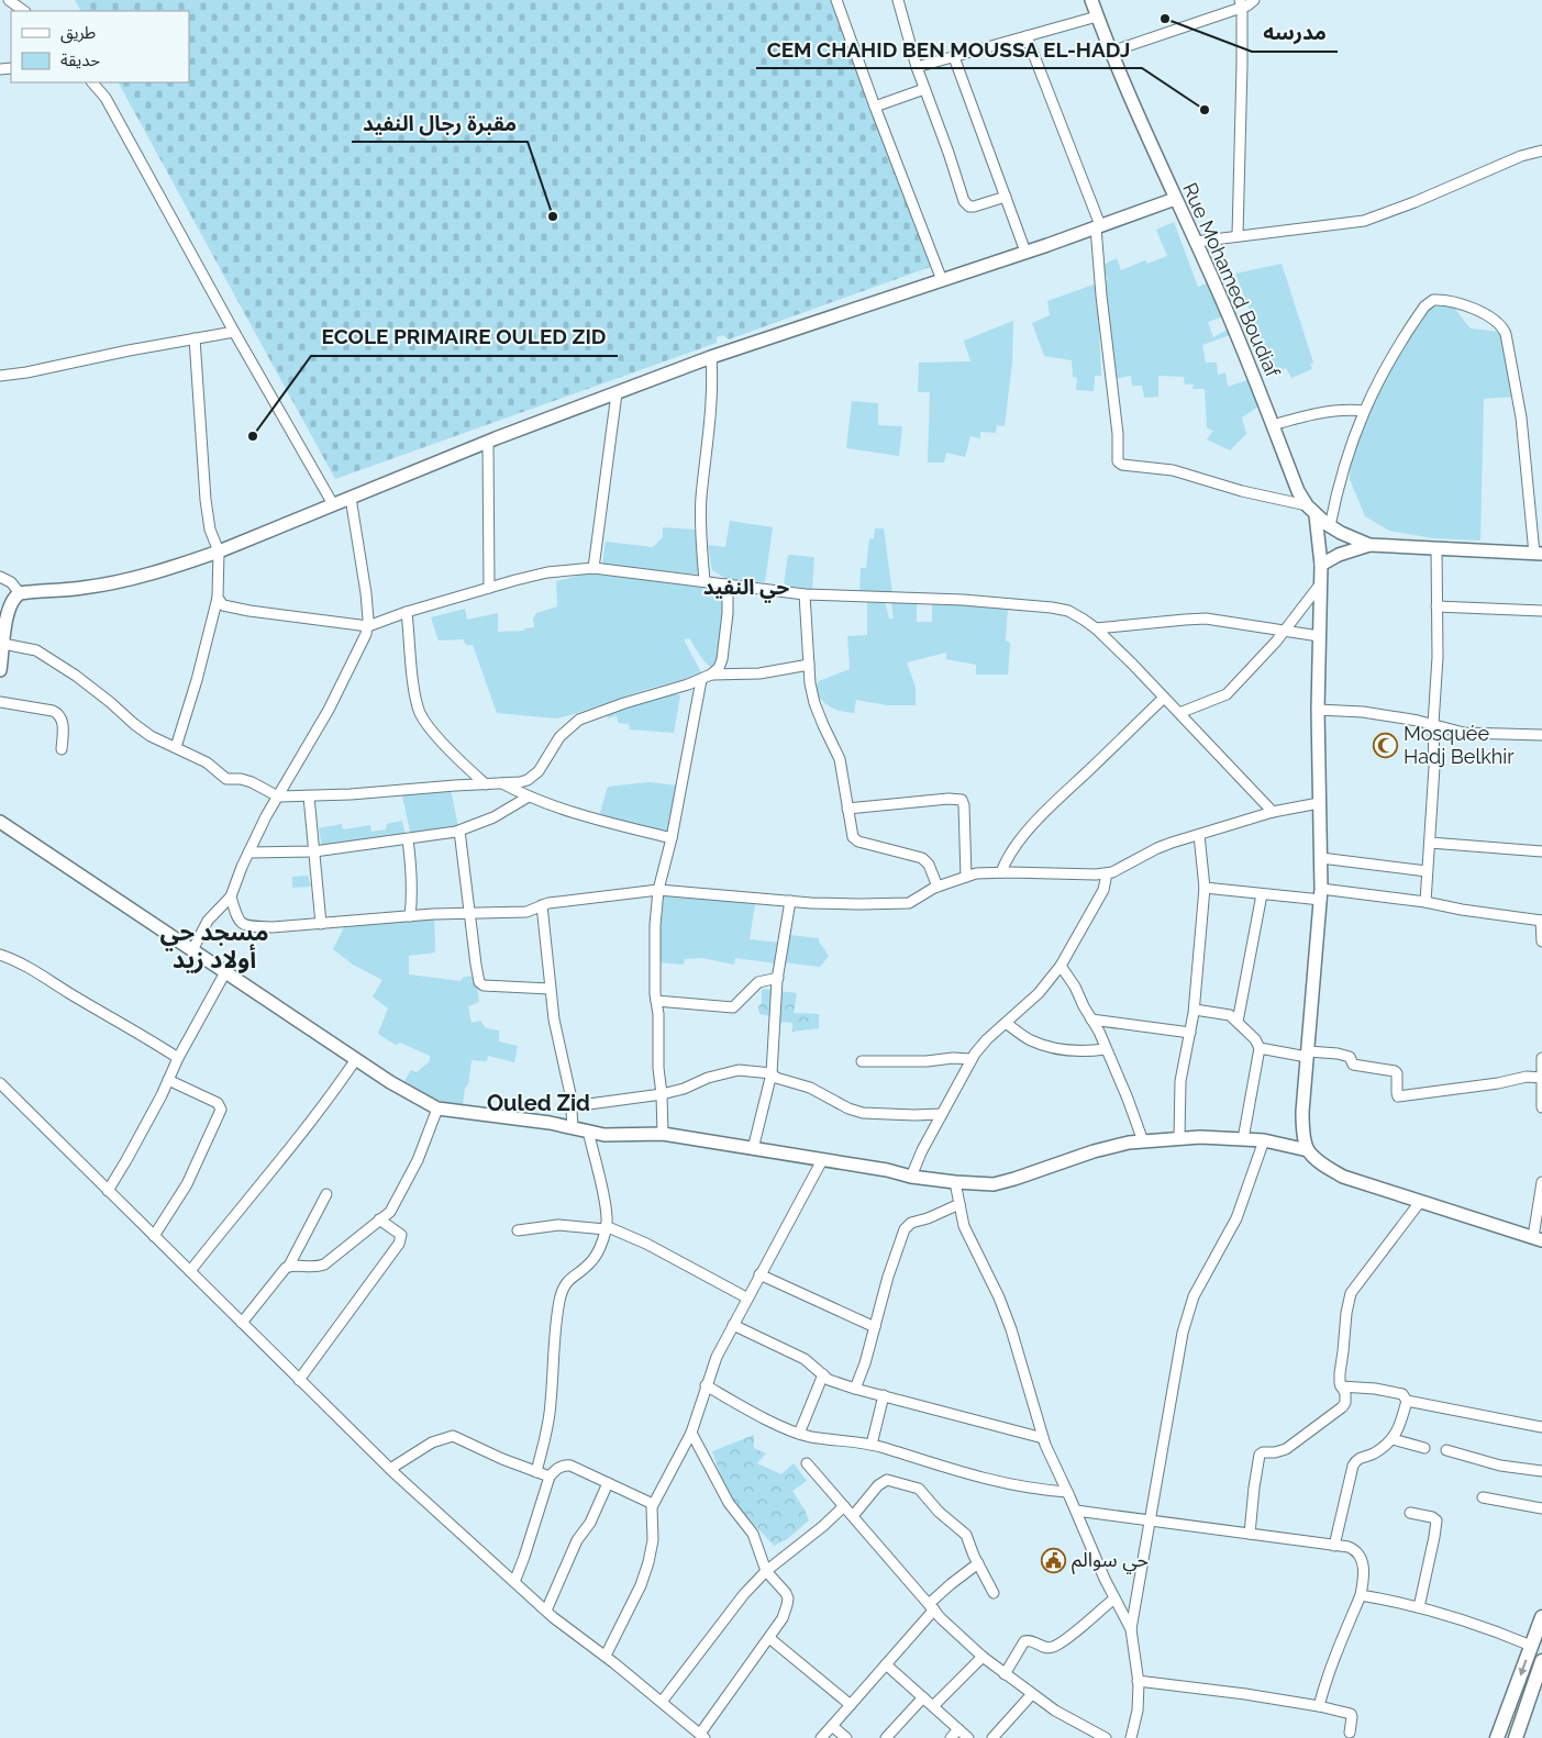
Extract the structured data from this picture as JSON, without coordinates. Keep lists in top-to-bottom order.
{
  "streets": {
    "street": ["Rue Mohamed Boudiaf"]
  },
  "districts": ["حي النفيد", "مسجد حي أولاد زيد", "Ouled Zid"],
  "places": {
    "other": [
      "مدرسه",
      "CEM CHAHID BEN MOUSSA EL-HADJ",
      "مقبرة رجال النفيد",
      "ECOLE PRIMAIRE OULED ZID"
    ],
    "mosque": ["Mosquée Hadj Belkhir"],
    "public building": ["حي سوالم"]
  },
  "legend": ["طريق", "حديقة"]
}
